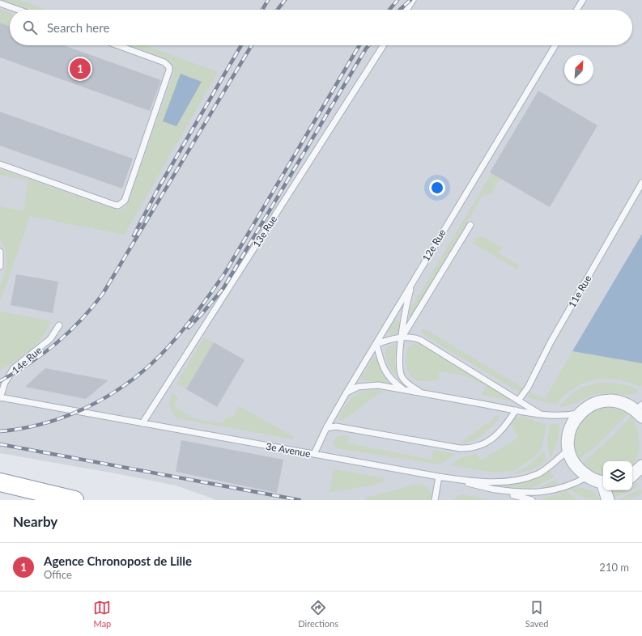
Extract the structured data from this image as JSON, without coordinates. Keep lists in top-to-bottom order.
{
  "streets": {
    "lane": [
      "13e Rue",
      "12e Rue",
      "11e Rue",
      "14e Rue",
      "3e Avenue"
    ]
  },
  "crossings": [
    ["13e Rue", "3e Avenue"],
    ["12e Rue", "3e Avenue"],
    ["14e Rue", "3e Avenue"]
  ],
  "north": "top right",
  "page": {
    "search": "Search here",
    "pins": "1",
    "heading": "Nearby",
    "list": [
      {
        "mark": "1",
        "name": "Agence Chronopost de Lille",
        "note": "Office",
        "value": "210 m"
      }
    ],
    "nav": ["Map", "Directions", "Saved"]
  }
}
